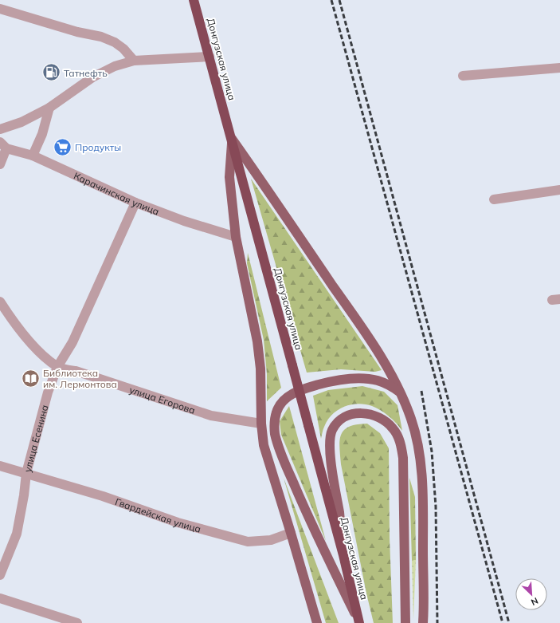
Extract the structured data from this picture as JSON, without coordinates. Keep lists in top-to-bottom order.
{
  "streets": {
    "highway": ["Донгузская улица"],
    "street": [
      "Карачинская улица",
      "улица Егорова",
      "улица Есенина",
      "Гвардейская улица"
    ]
  },
  "crossings": [
    ["Карачинская улица", "улица Есенина"],
    ["улица Егорова", "улица Есенина"],
    ["улица Есенина", "Гвардейская улица"]
  ],
  "places": {
    "fuel station": ["Татнефть"],
    "supermarket": ["Продукты"],
    "library": ["Библиотека им. Лермонтова"]
  },
  "north": "bottom right"
}
